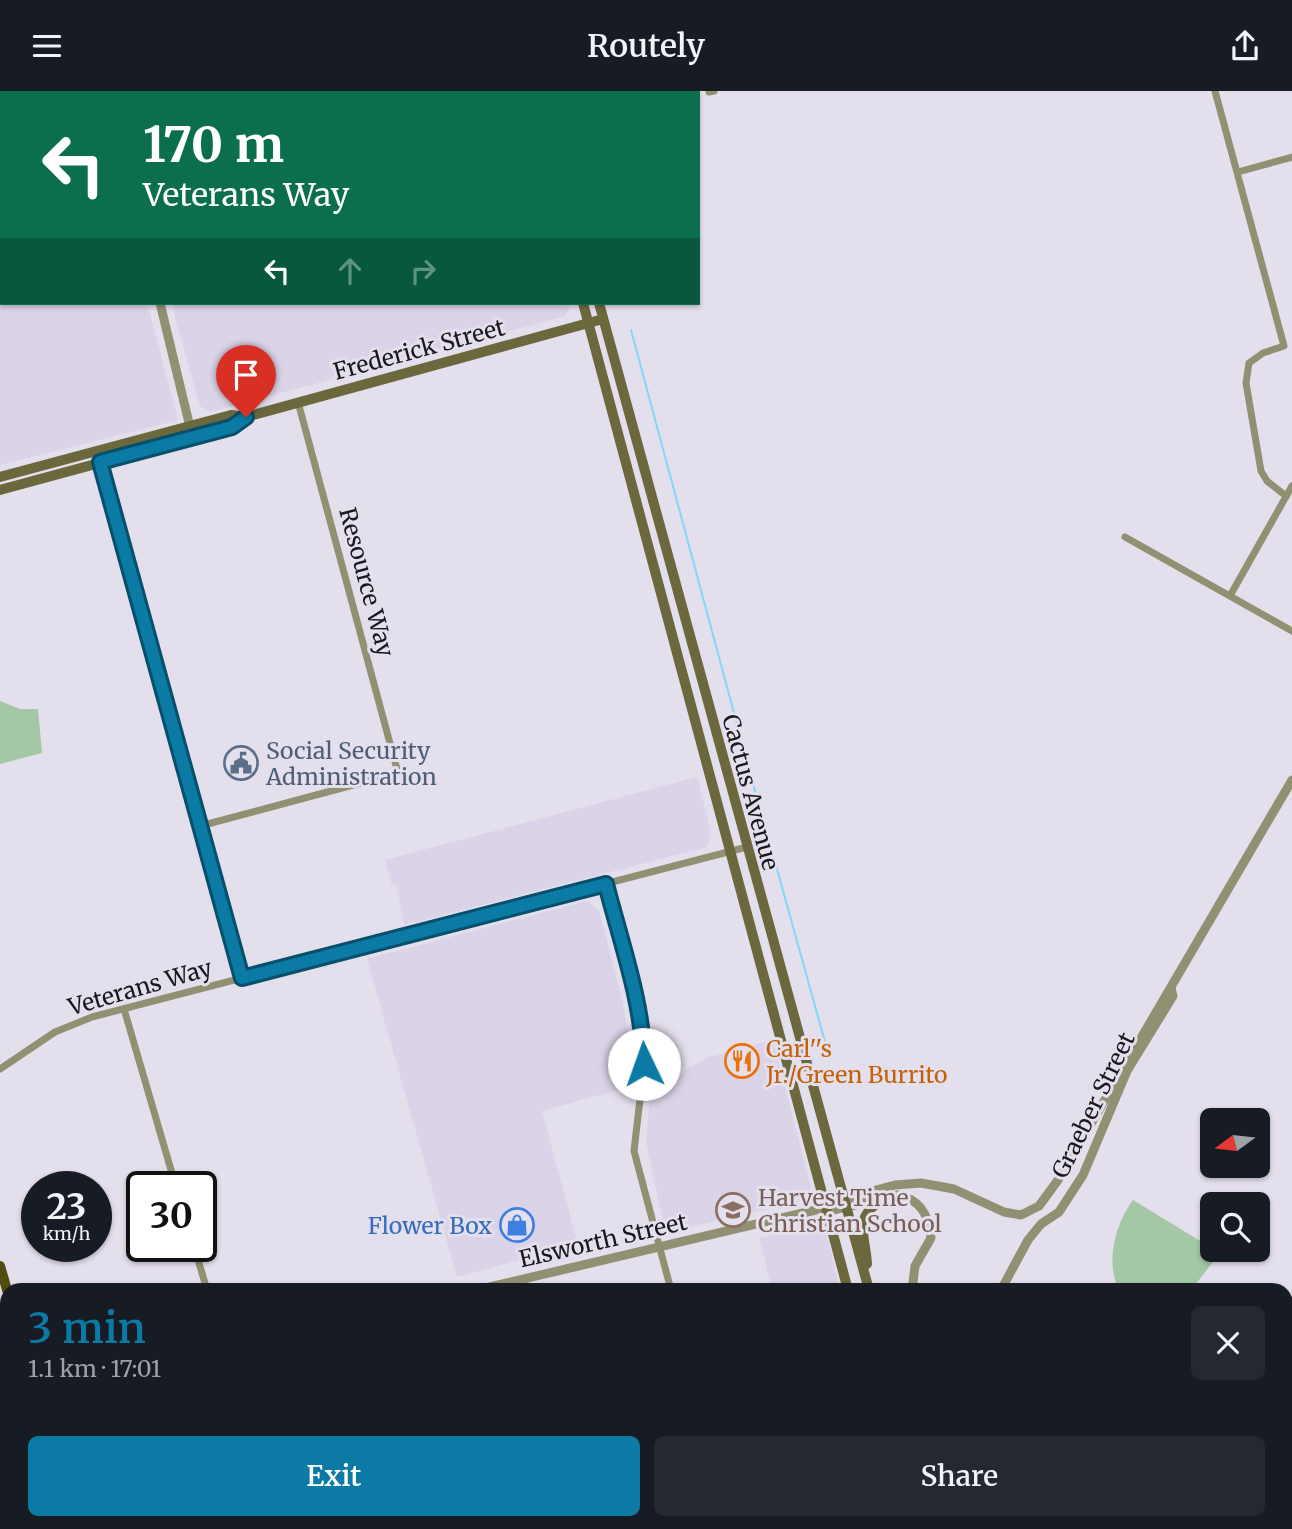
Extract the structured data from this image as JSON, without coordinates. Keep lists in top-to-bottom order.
{
  "streets": {
    "main road": ["Frederick Street", "Cactus Avenue"],
    "street": [
      "Resource Way",
      "Veterans Way",
      "Graeber Street",
      "Elsworth Street"
    ]
  },
  "crossings": [
    ["Frederick Street", "Resource Way"],
    ["Frederick Street", "Cactus Avenue"],
    ["Cactus Avenue", "Veterans Way"],
    ["Cactus Avenue", "Graeber Street"],
    ["Cactus Avenue", "Elsworth Street"],
    ["Graeber Street", "Elsworth Street"]
  ],
  "places": {
    "public building": ["Social Security Administration"],
    "restaurant": ["Carl''s Jr./Green Burrito"],
    "school or university": ["Harvest Time Christian School"],
    "shop": ["Flower Box"]
  },
  "north": "left",
  "page": {
    "header": "Routely",
    "turn": ["170 m", "Veterans Way"],
    "speed": "23 km/h",
    "limit": "30",
    "heading": ["3 min", "1.1 km · 17:01"],
    "buttons": ["Exit", "Share"]
  }
}
